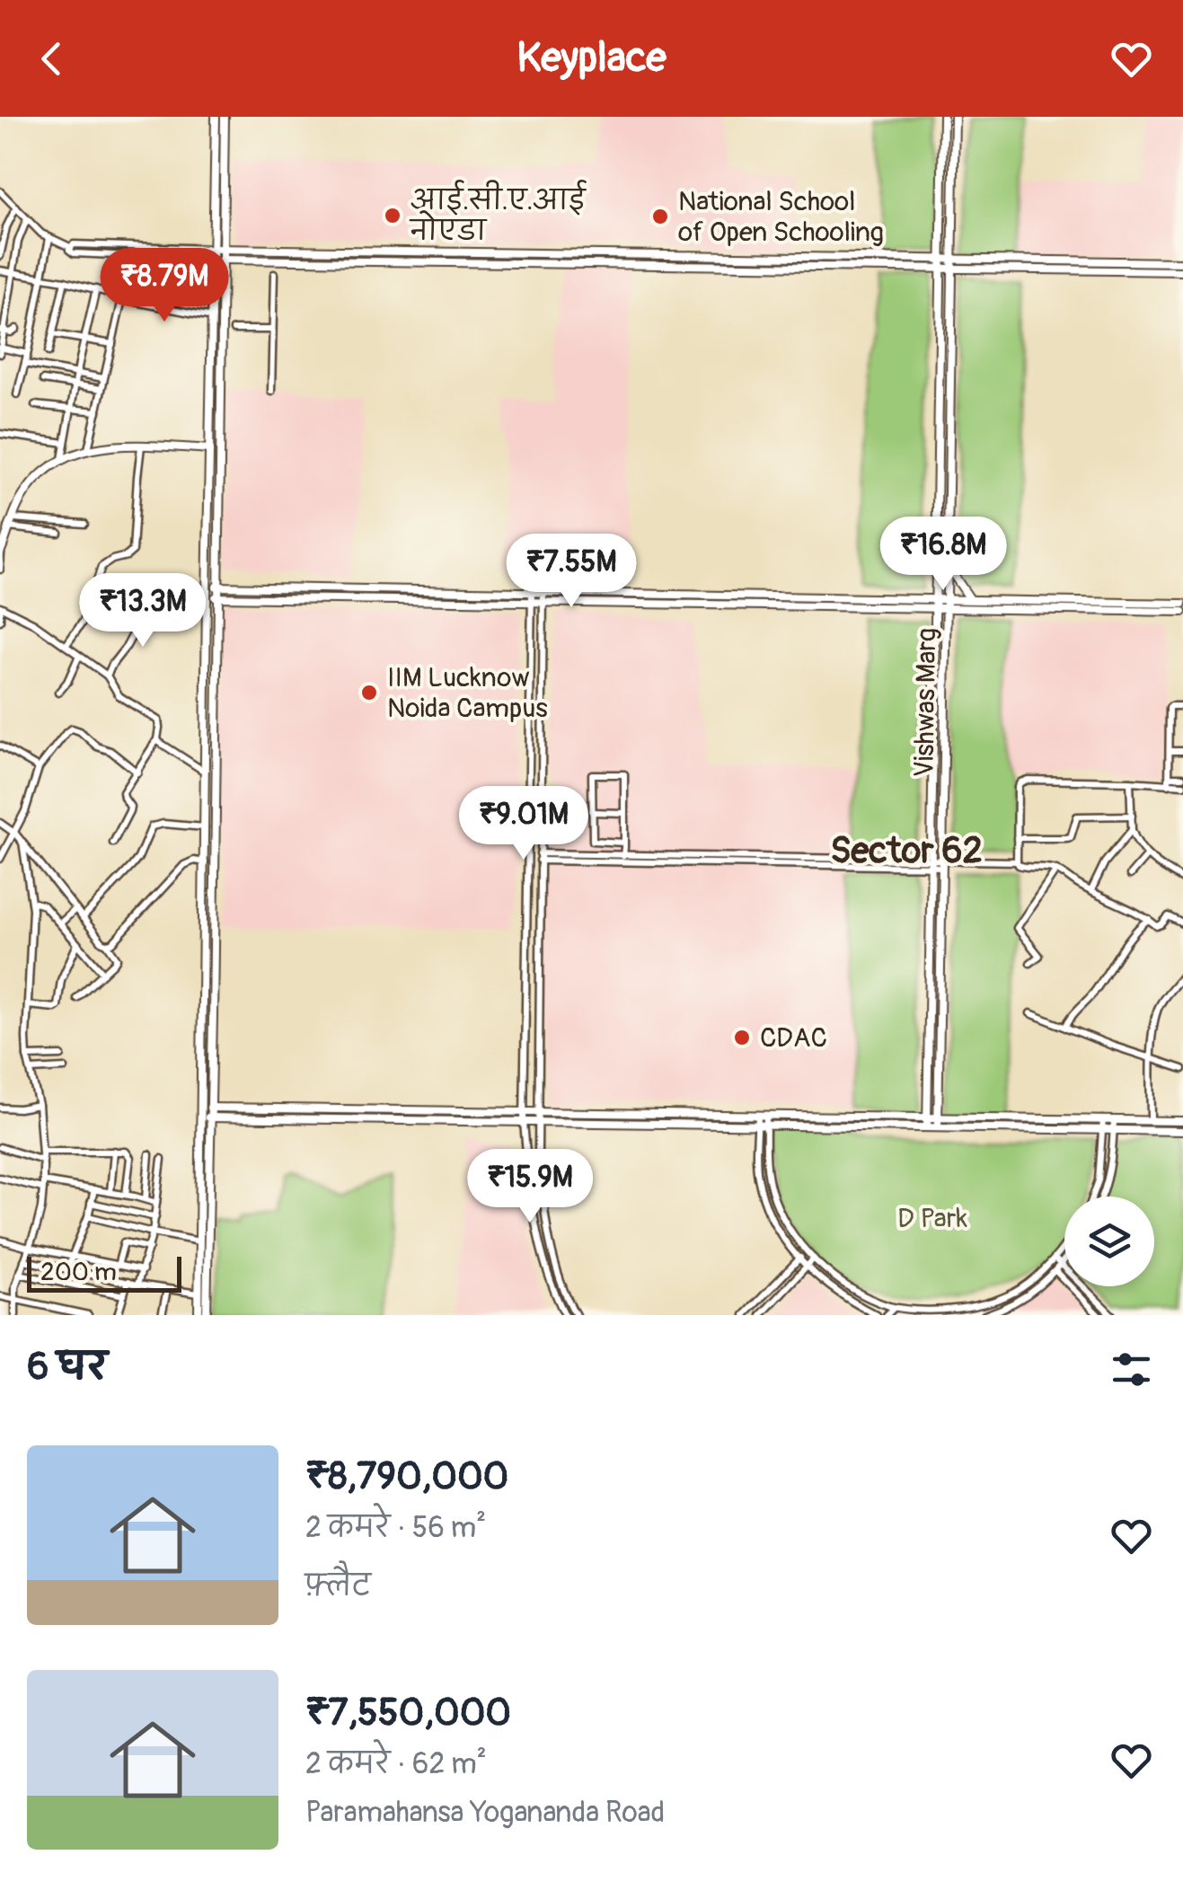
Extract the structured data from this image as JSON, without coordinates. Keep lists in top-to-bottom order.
{
  "streets": {
    "street": ["Vishwas Marg"]
  },
  "districts": ["Sector 62"],
  "parks": ["D Park"],
  "places": [
    "आई.सी.ए.आई नोएडा",
    "National School of Open Schooling",
    "IIM Lucknow Noida Campus",
    "CDAC"
  ],
  "scale_bar": "200 m",
  "page": {
    "header": "Keyplace",
    "price": [
      "₹8.79M",
      "₹16.8M",
      "₹7.55M",
      "₹13.3M",
      "₹9.01M",
      "₹15.9M"
    ],
    "scale": "200 m",
    "heading": "6 घर",
    "list": [
      {
        "name": "₹8,790,000",
        "note": "2 कमरे · 56 m² · फ़्लैट"
      },
      {
        "name": "₹7,550,000",
        "note": "2 कमरे · 62 m² · Paramahansa Yogananda Road"
      }
    ]
  }
}
